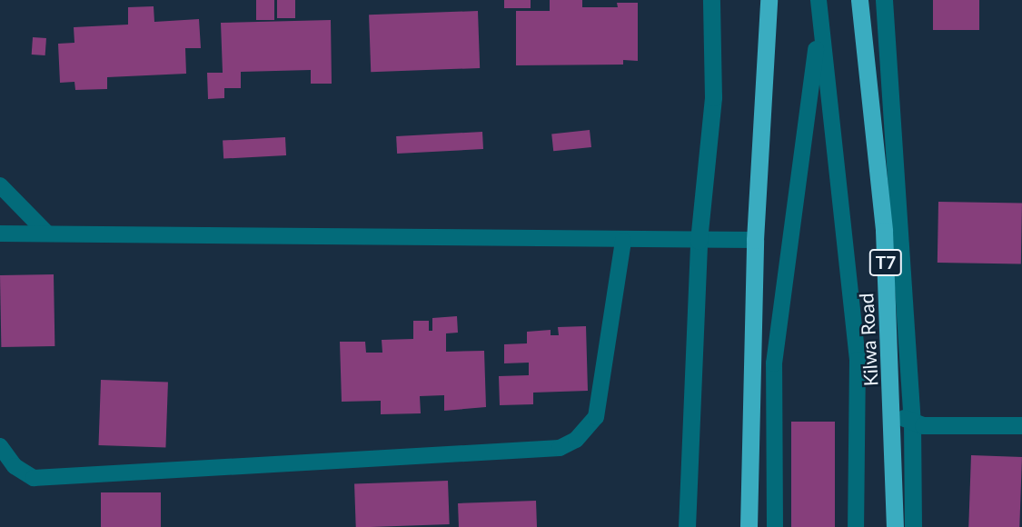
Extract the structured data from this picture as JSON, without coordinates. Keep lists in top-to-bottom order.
{
  "streets": {
    "highway": ["T7", "Kilwa Road"]
  }
}
